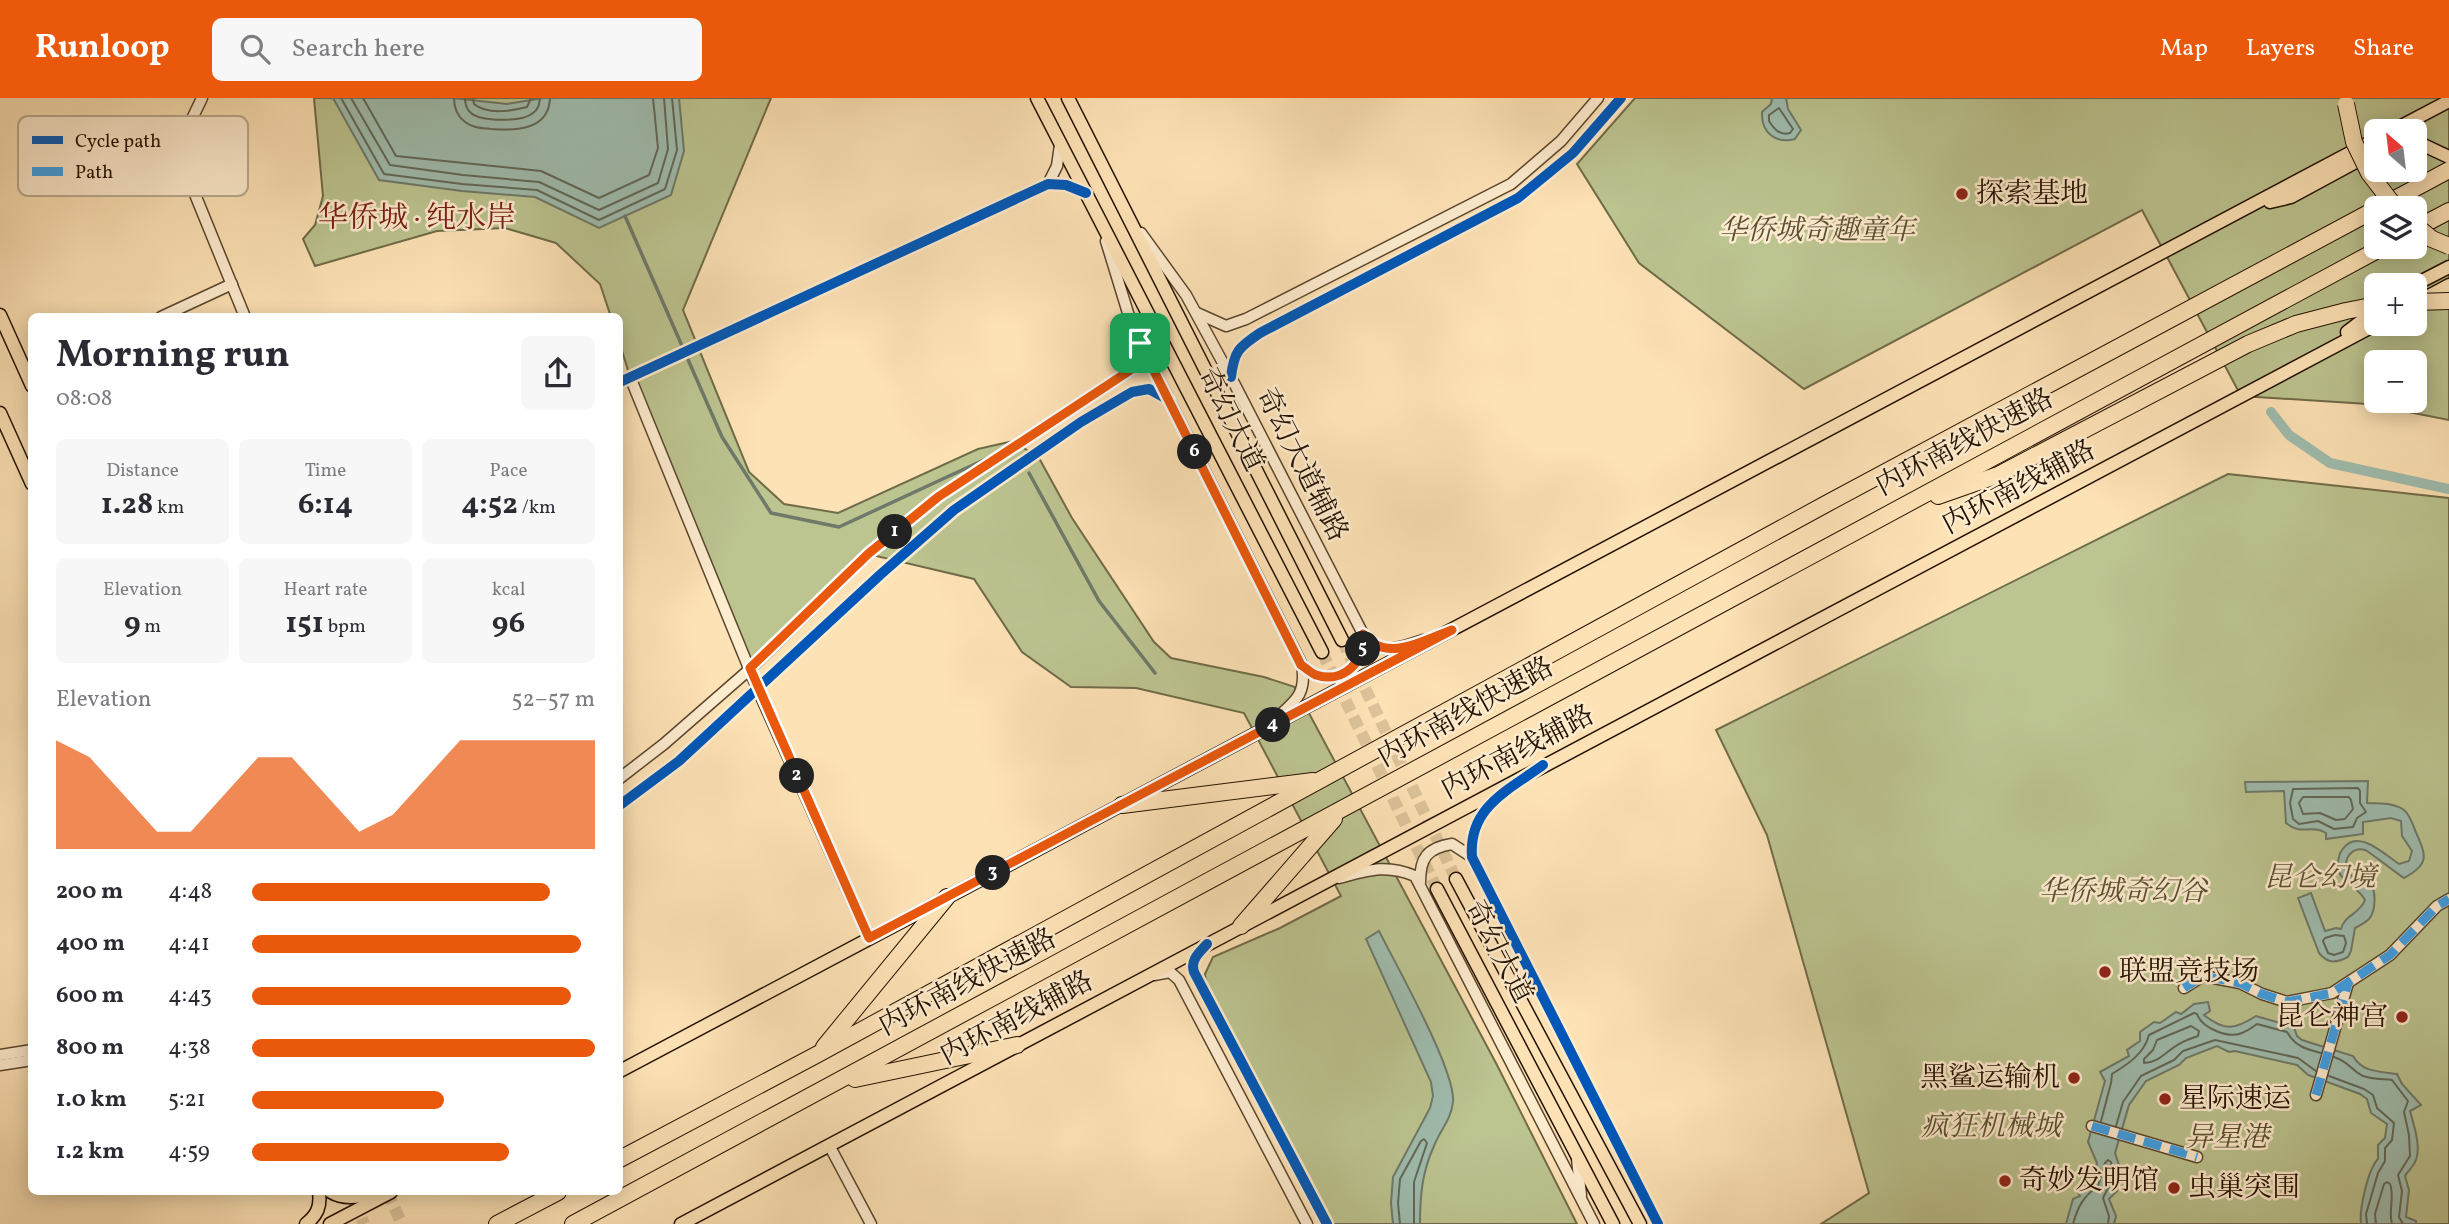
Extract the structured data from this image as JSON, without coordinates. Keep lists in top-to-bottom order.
{
  "streets": {
    "highway": ["内环南线快速路"],
    "main road": ["奇幻大道", "内环南线辅路"],
    "street": ["奇幻大道辅路"]
  },
  "crossings": [
    ["奇幻大道", "奇幻大道辅路"]
  ],
  "districts": ["华侨城 · 纯水岸"],
  "parks": [
    "华侨城奇趣童年",
    "昆仑幻境",
    "华侨城奇幻谷",
    "疯狂机械城",
    "异星港"
  ],
  "places": [
    "探索基地",
    "联盟竞技场",
    "昆仑神宫",
    "黑鲨运输机",
    "星际速运",
    "奇妙发明馆",
    "虫巢突围"
  ],
  "legend": ["Cycle path", "Path"],
  "north": "top left",
  "page": {
    "header": "Runloop",
    "search": "Search here",
    "nav": ["Map", "Layers", "Share"],
    "map_buttons": ["+", "−"],
    "heading": ["Morning run", "08:08"],
    "stats": [
      ["Distance", "1.28 km"],
      ["Time", "6:14"],
      ["Pace", "4:52 /km"],
      ["Elevation", "9 m"],
      ["Heart rate", "151 bpm"],
      ["kcal", "96"]
    ],
    "pins": [
      "6",
      "1",
      "5",
      "4",
      "2",
      "3"
    ],
    "chart": ["Elevation", "52–57 m"],
    "list": [
      {
        "name": "200 m",
        "note": "4:48"
      },
      {
        "name": "400 m",
        "note": "4:41"
      },
      {
        "name": "600 m",
        "note": "4:43"
      },
      {
        "name": "800 m",
        "note": "4:38"
      },
      {
        "name": "1.0 km",
        "note": "5:21"
      },
      {
        "name": "1.2 km",
        "note": "4:59"
      }
    ]
  }
}
